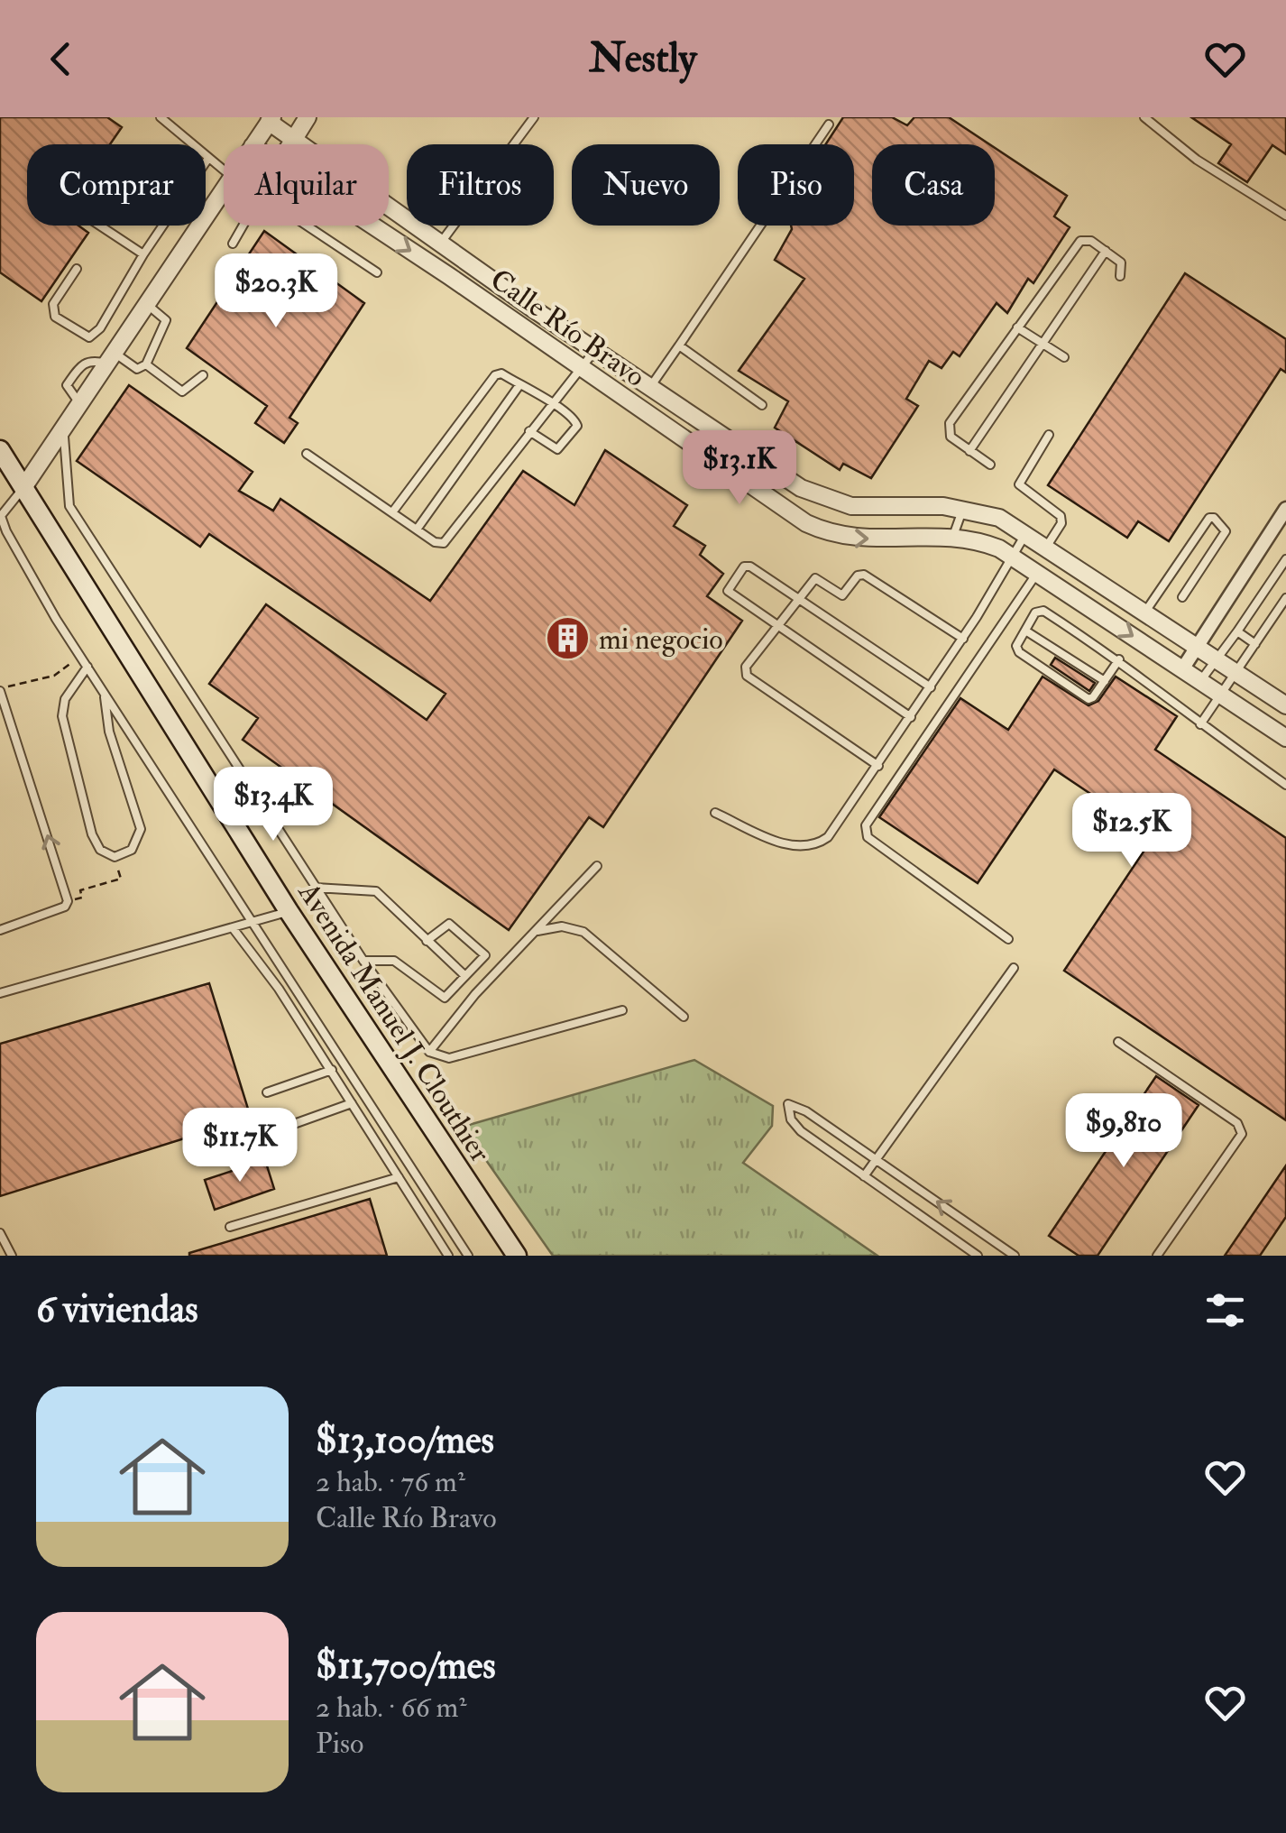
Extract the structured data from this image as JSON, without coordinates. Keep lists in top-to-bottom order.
{
  "streets": {
    "main road": ["Avenida Manuel J. Clouthier"],
    "street": ["Calle Río Bravo"]
  },
  "places": {
    "building": ["mi negocio"]
  },
  "page": {
    "header": "Nestly",
    "chip": [
      "Comprar",
      "Alquilar",
      "Filtros",
      "Nuevo",
      "Piso",
      "Casa"
    ],
    "price": [
      "$20.3K",
      "$13.1K",
      "$13.4K",
      "$12.5K",
      "$9,810",
      "$11.7K"
    ],
    "heading": "6 viviendas",
    "list": [
      {
        "name": "$13,100/mes",
        "note": "2 hab. · 76 m² · Calle Río Bravo"
      },
      {
        "name": "$11,700/mes",
        "note": "2 hab. · 66 m² · Piso"
      }
    ]
  }
}
